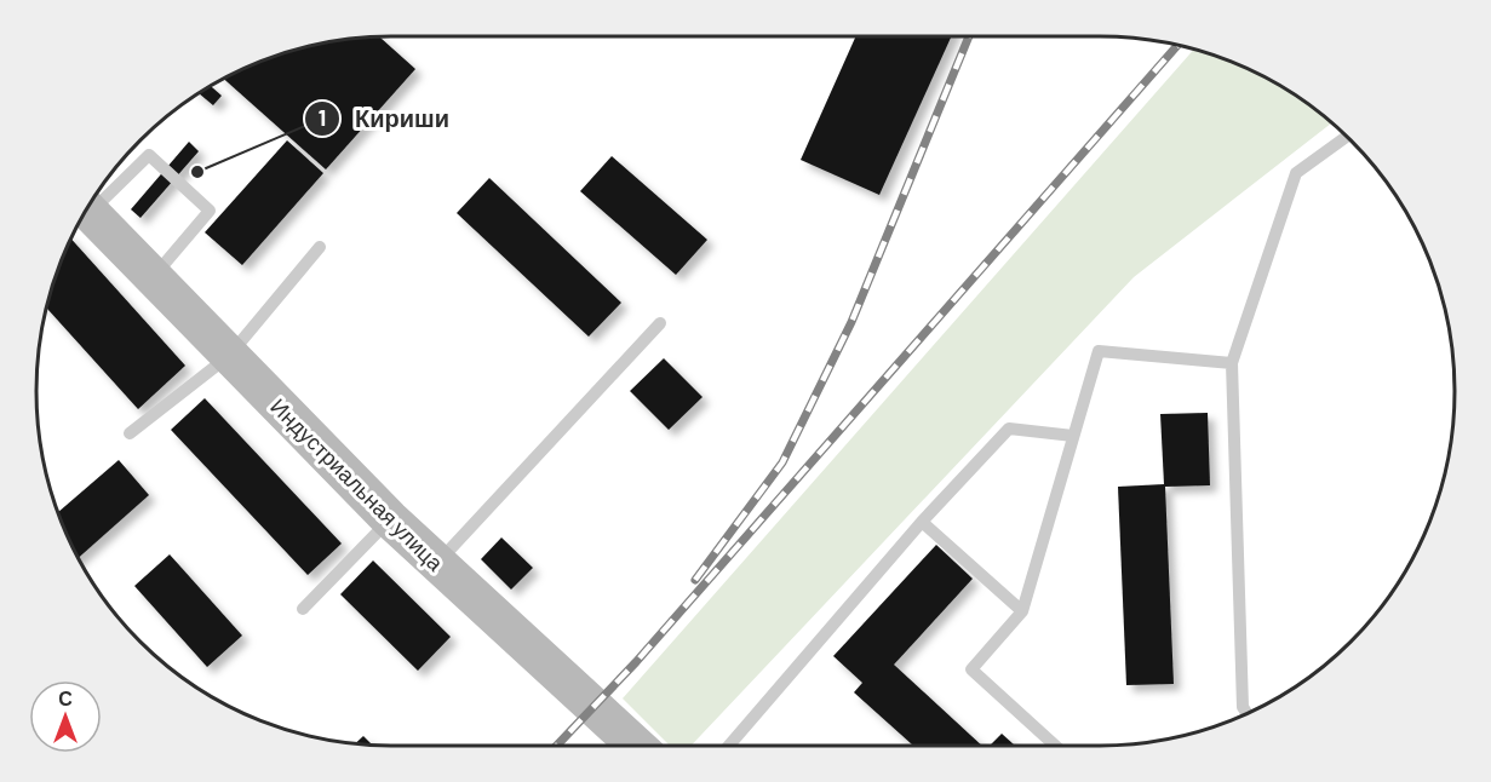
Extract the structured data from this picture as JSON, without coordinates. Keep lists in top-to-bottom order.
{
  "streets": {
    "main road": ["Индустриальная улица"]
  },
  "places": ["Кириши"],
  "north": "top"
}
